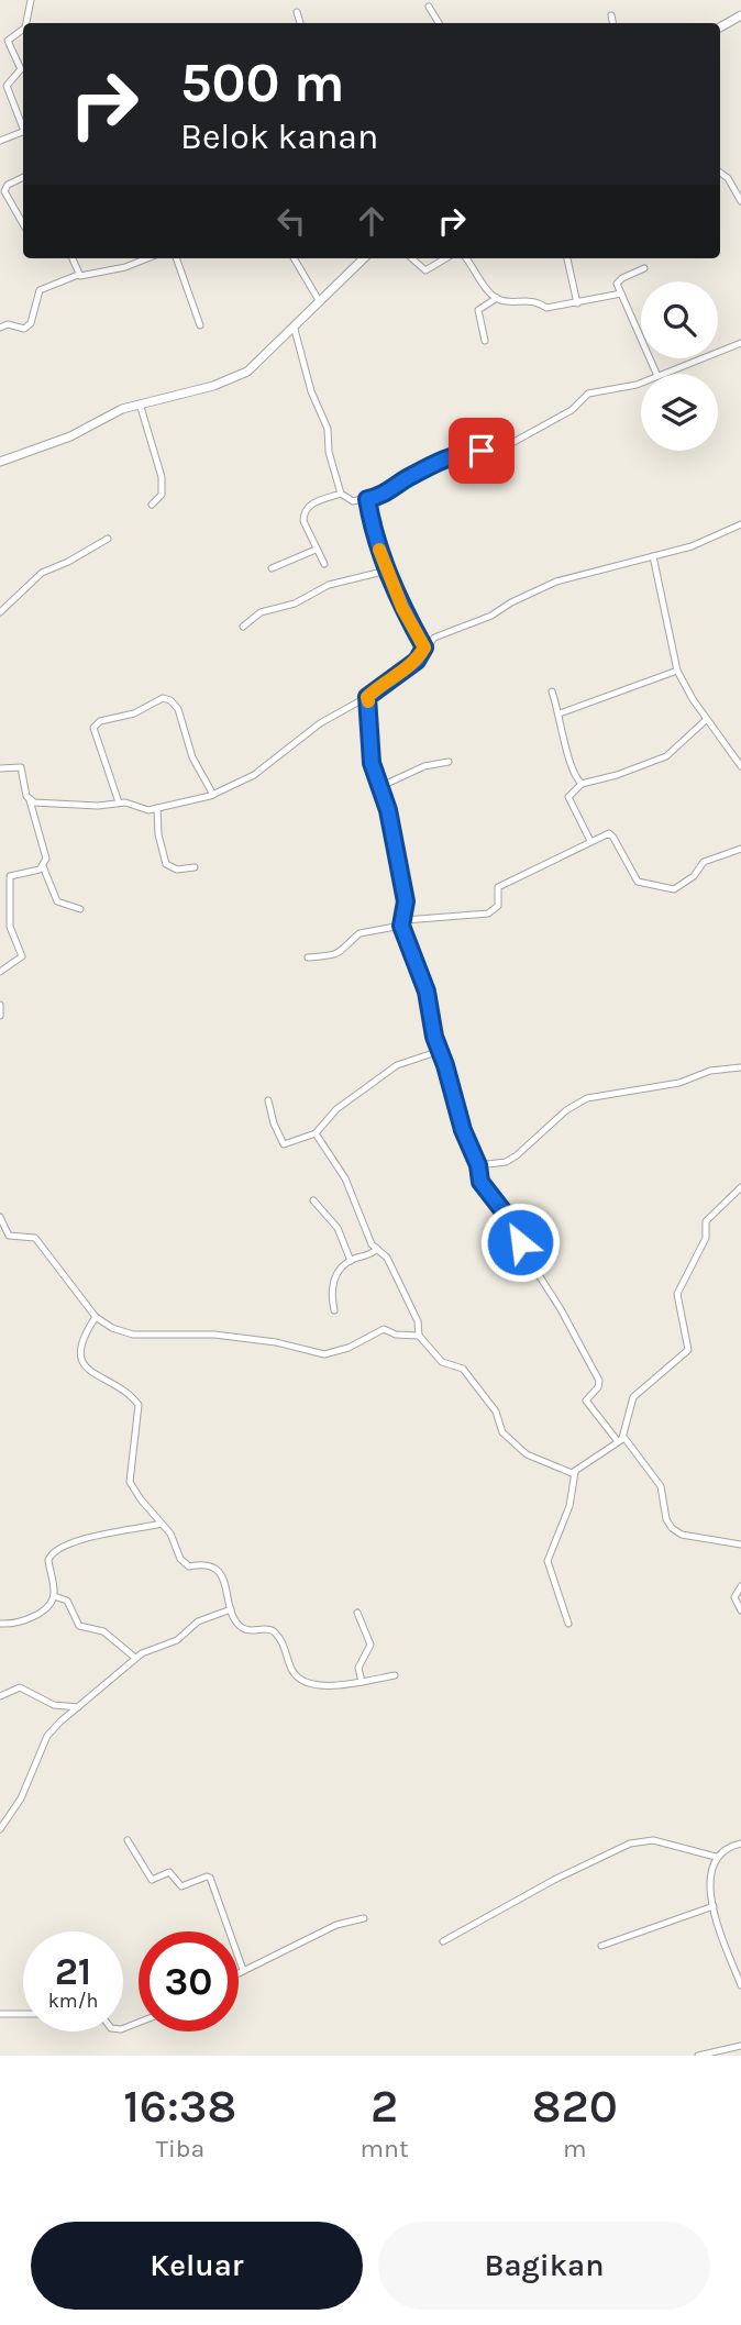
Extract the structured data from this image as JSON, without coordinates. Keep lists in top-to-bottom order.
{
  "page": {
    "turn": ["500 m", "Belok kanan"],
    "speed": "21 km/h",
    "limit": "30",
    "eta": [
      "16:38",
      "Tiba",
      "2",
      "mnt",
      "820",
      "m"
    ],
    "buttons": ["Keluar", "Bagikan"]
  }
}
